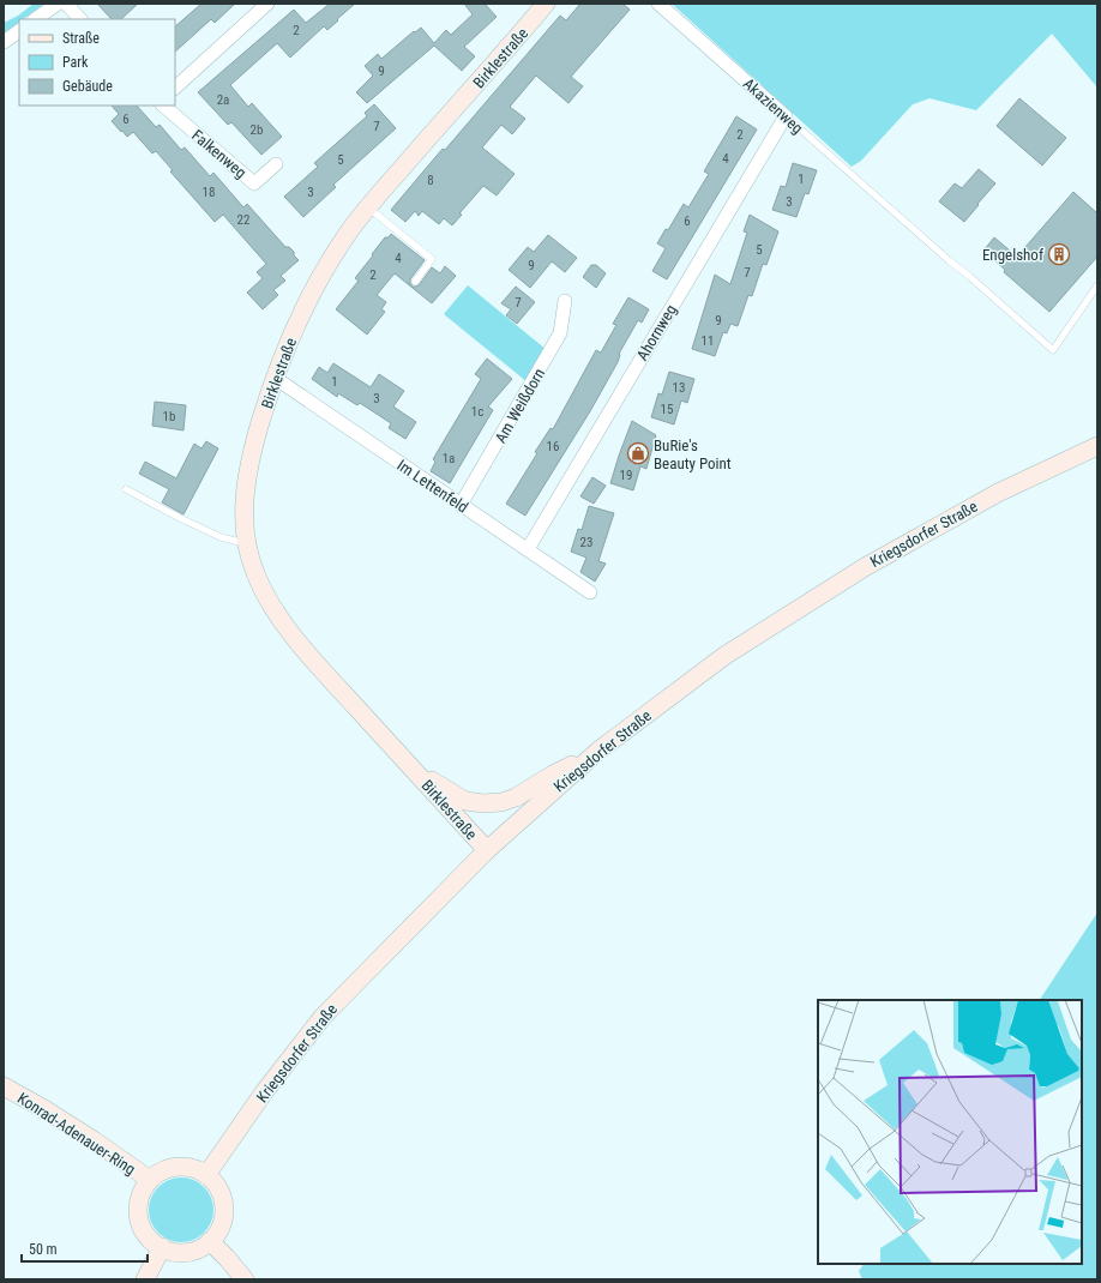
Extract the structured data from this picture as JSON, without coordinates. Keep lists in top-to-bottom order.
{
  "streets": {
    "main road": ["Birklestraße", "Kriegsdorfer Straße", "Konrad-Adenauer-Ring"],
    "street": [
      "Akazienweg",
      "Falkenweg",
      "Ahornweg",
      "Am Weißdorn",
      "Im Lettenfeld"
    ]
  },
  "crossings": [
    ["Birklestraße", "Im Lettenfeld"],
    ["Birklestraße", "Kriegsdorfer Straße"],
    ["Akazienweg", "Ahornweg"],
    ["Ahornweg", "Im Lettenfeld"],
    ["Am Weißdorn", "Im Lettenfeld"],
    ["Kriegsdorfer Straße", "Konrad-Adenauer-Ring"]
  ],
  "places": {
    "building": ["Engelshof"],
    "shop": ["BuRie's Beauty Point"]
  },
  "house_numbers": [
    "2",
    "9",
    "2a",
    "6",
    "7",
    "2b",
    "2",
    "4",
    "5",
    "1",
    "8",
    "18",
    "3",
    "3",
    "22",
    "6",
    "5",
    "4",
    "9",
    "7",
    "2",
    "7",
    "9",
    "11",
    "1",
    "13",
    "3",
    "15",
    "1c",
    "1b",
    "16",
    "1a",
    "19",
    "23"
  ],
  "legend": ["Straße", "Park", "Gebäude"],
  "scale_bar": "50 m"
}
